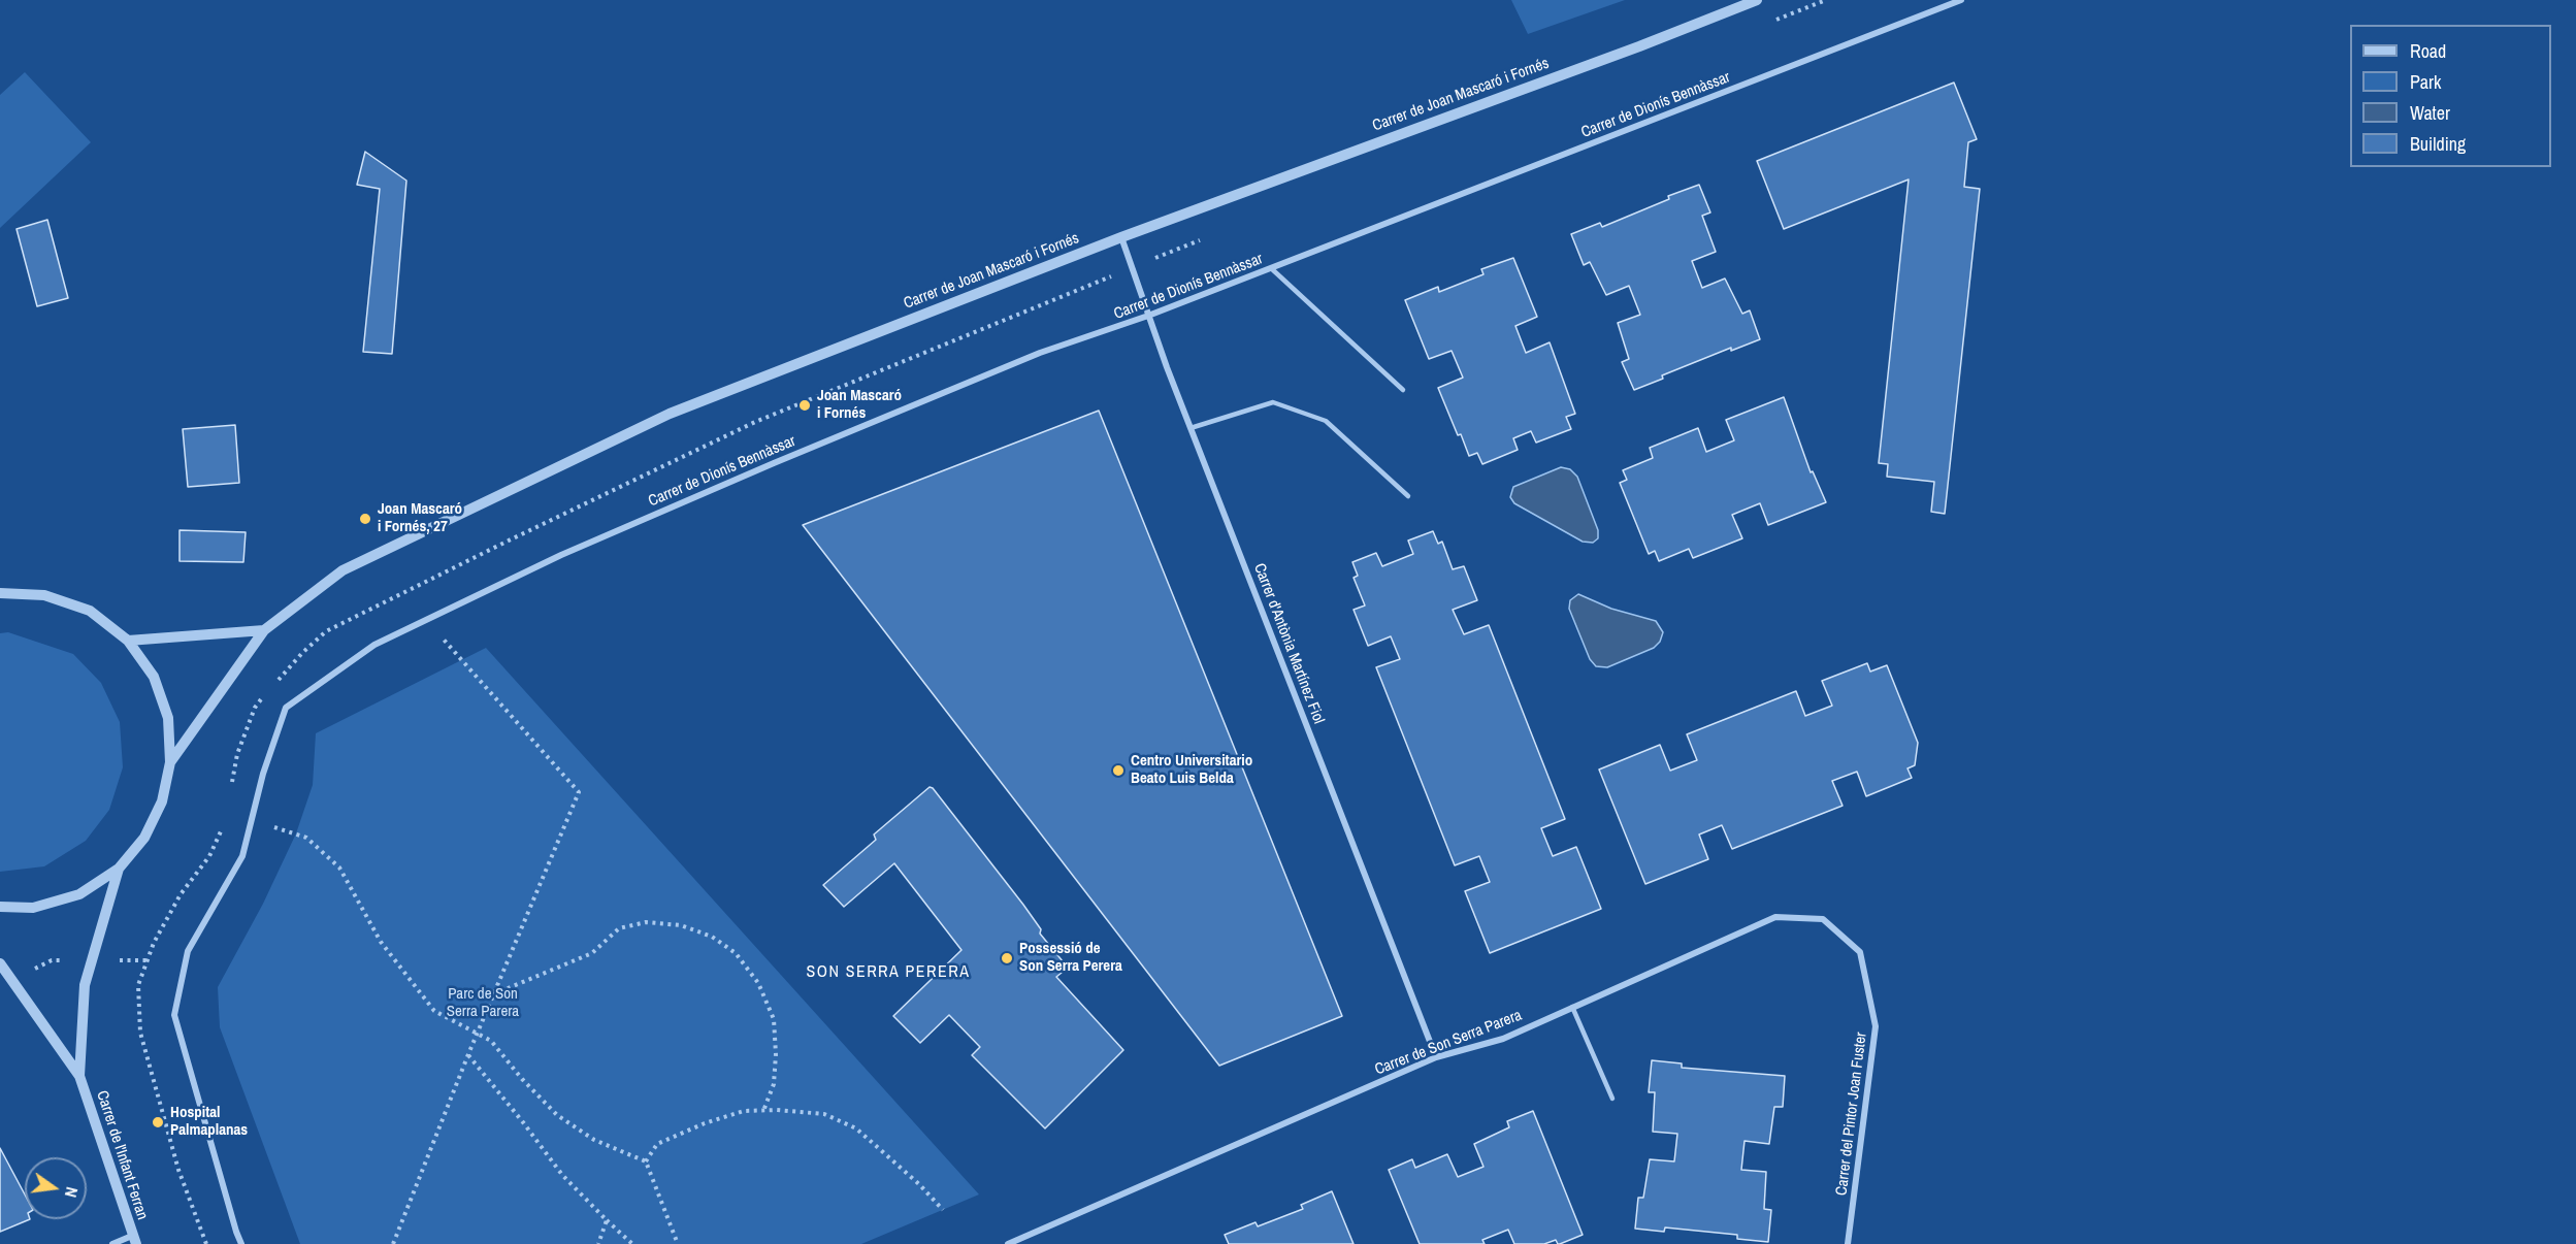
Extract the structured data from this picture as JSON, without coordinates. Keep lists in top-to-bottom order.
{
  "streets": {
    "street": [
      "Carrer de Joan Mascaró i Fornés",
      "Carrer de Dionís Bennàssar",
      "Carrer d'Antònia Martínez Fiol",
      "Carrer de Son Serra Parera",
      "Carrer del Pintor Joan Fuster",
      "Carrer de l'Infant Ferran"
    ]
  },
  "crossings": [
    ["Carrer de Joan Mascaró i Fornés", "Carrer d'Antònia Martínez Fiol"],
    ["Carrer de Dionís Bennàssar", "Carrer d'Antònia Martínez Fiol"],
    ["Carrer d'Antònia Martínez Fiol", "Carrer de Son Serra Parera"],
    ["Carrer de Son Serra Parera", "Carrer del Pintor Joan Fuster"]
  ],
  "districts": ["SON SERRA PERERA"],
  "parks": ["Parc de Son Serra Parera"],
  "places": [
    "Joan Mascaró i Fornés",
    "Joan Mascaró i Fornés, 27",
    "Centro Universitario Beato Luis Belda",
    "Possessió de Son Serra Perera",
    "Hospital Palmaplanas"
  ],
  "legend": [
    "Road",
    "Park",
    "Water",
    "Building"
  ],
  "north": "right"
}
